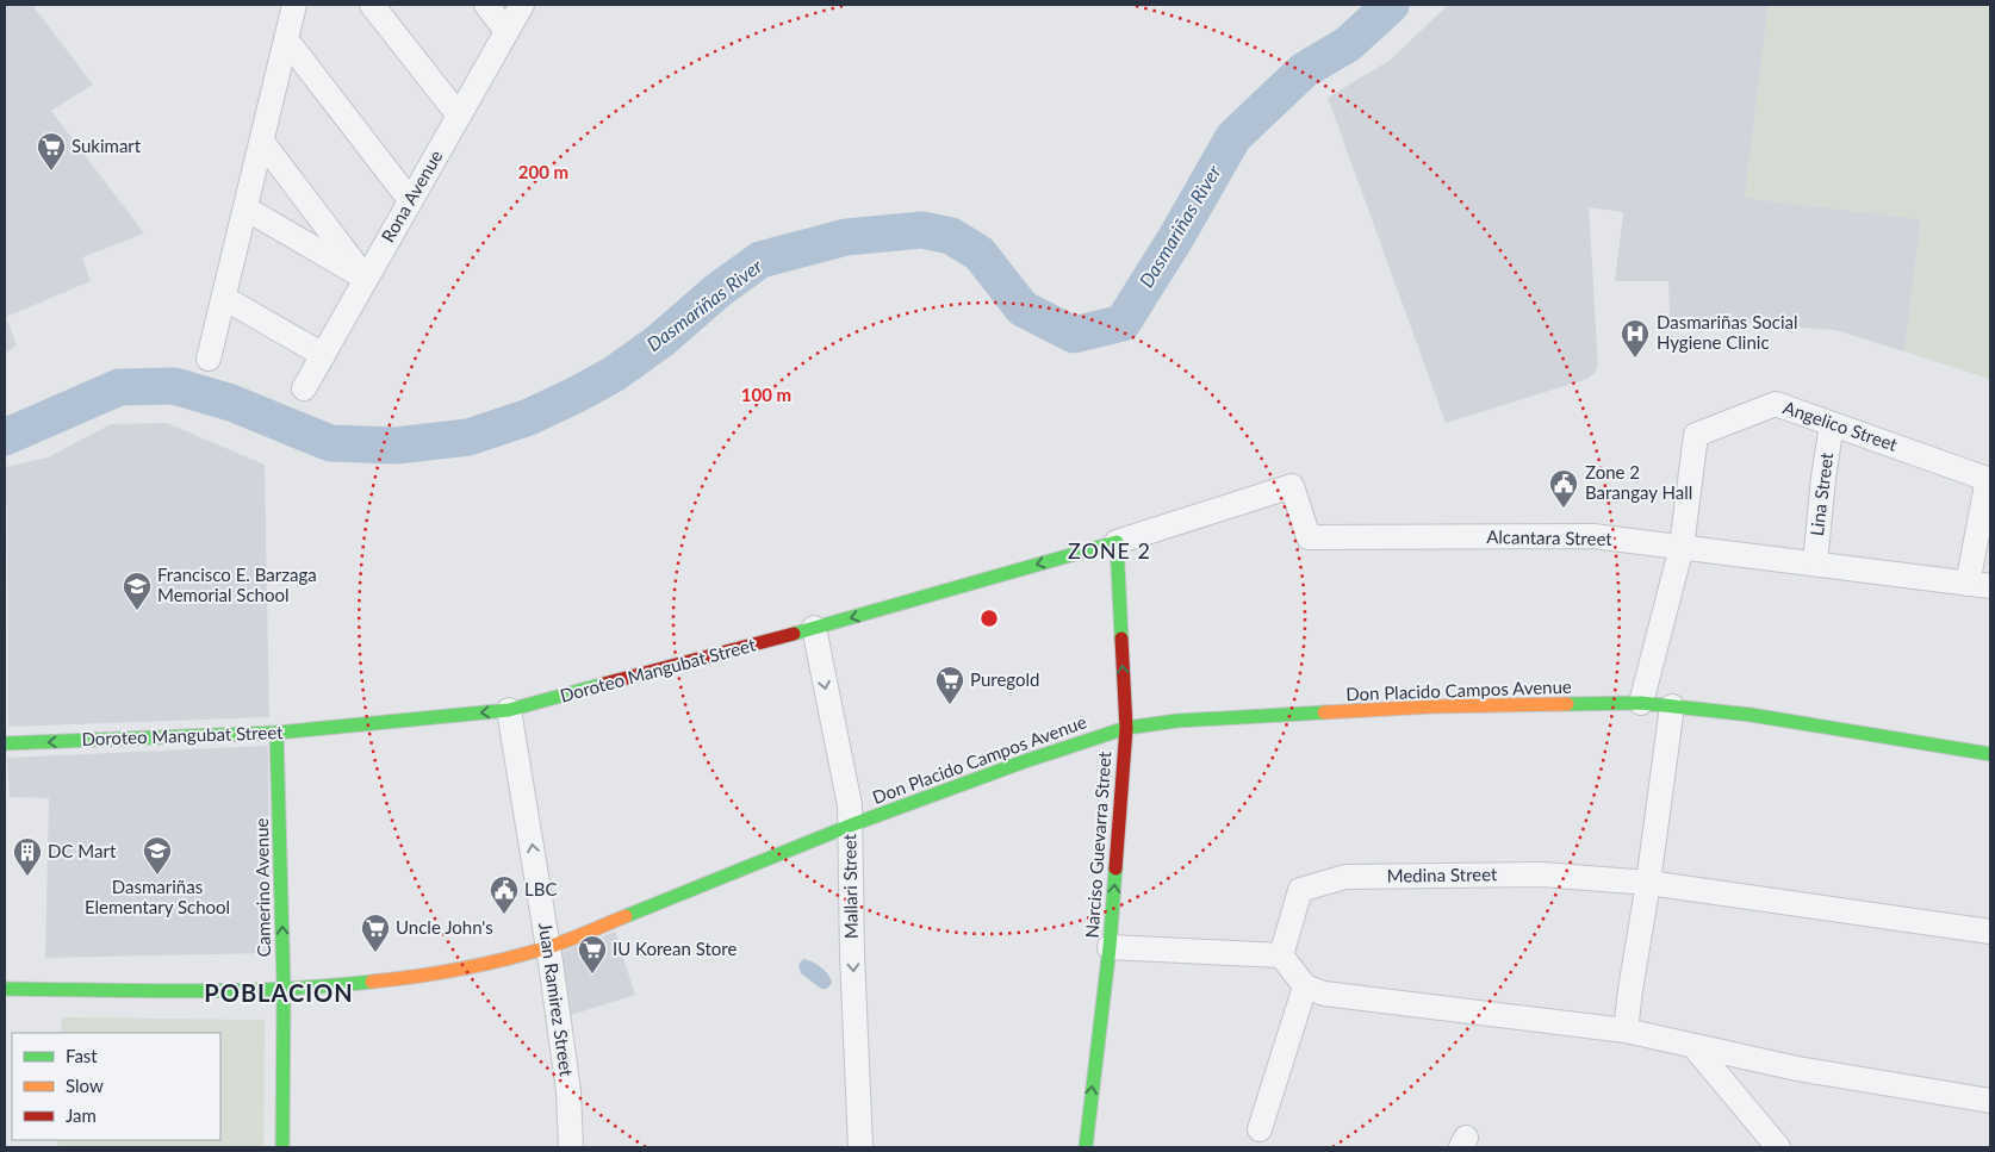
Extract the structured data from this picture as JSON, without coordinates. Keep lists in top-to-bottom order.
{
  "streets": {
    "main road": [
      "Doroteo Mangubat Street",
      "Don Placido Campos Avenue",
      "Narciso Guevarra Street",
      "Camerino Avenue"
    ],
    "street": [
      "Rona Avenue",
      "Angelico Street",
      "Lina Street",
      "Alcantara Street",
      "Medina Street",
      "Mallari Street",
      "Juan Ramirez Street"
    ]
  },
  "crossings": [
    ["Angelico Street", "Lina Street"],
    ["Angelico Street", "Alcantara Street"],
    ["Alcantara Street", "Doroteo Mangubat Street"],
    ["Doroteo Mangubat Street", "Narciso Guevarra Street"],
    ["Doroteo Mangubat Street", "Mallari Street"],
    ["Doroteo Mangubat Street", "Camerino Avenue"],
    ["Doroteo Mangubat Street", "Juan Ramirez Street"],
    ["Don Placido Campos Avenue", "Narciso Guevarra Street"],
    ["Don Placido Campos Avenue", "Mallari Street"],
    ["Don Placido Campos Avenue", "Camerino Avenue"],
    ["Don Placido Campos Avenue", "Juan Ramirez Street"]
  ],
  "one_way": [
    "Doroteo Mangubat Street",
    "Narciso Guevarra Street",
    "Mallari Street",
    "Camerino Avenue",
    "Juan Ramirez Street"
  ],
  "districts": ["ZONE 2", "POBLACION"],
  "water": ["Dasmariñas River"],
  "places": {
    "supermarket": [
      "Sukimart",
      "Puregold",
      "Uncle John's",
      "IU Korean Store"
    ],
    "hospital": ["Dasmariñas Social Hygiene Clinic"],
    "public building": ["Zone 2 Barangay Hall", "LBC"],
    "school or university": ["Francisco E. Barzaga Memorial School", "Dasmariñas Elementary School"],
    "building": ["DC Mart"]
  },
  "legend": ["Fast", "Slow", "Jam"],
  "rings": ["200 m", "100 m"]
}
